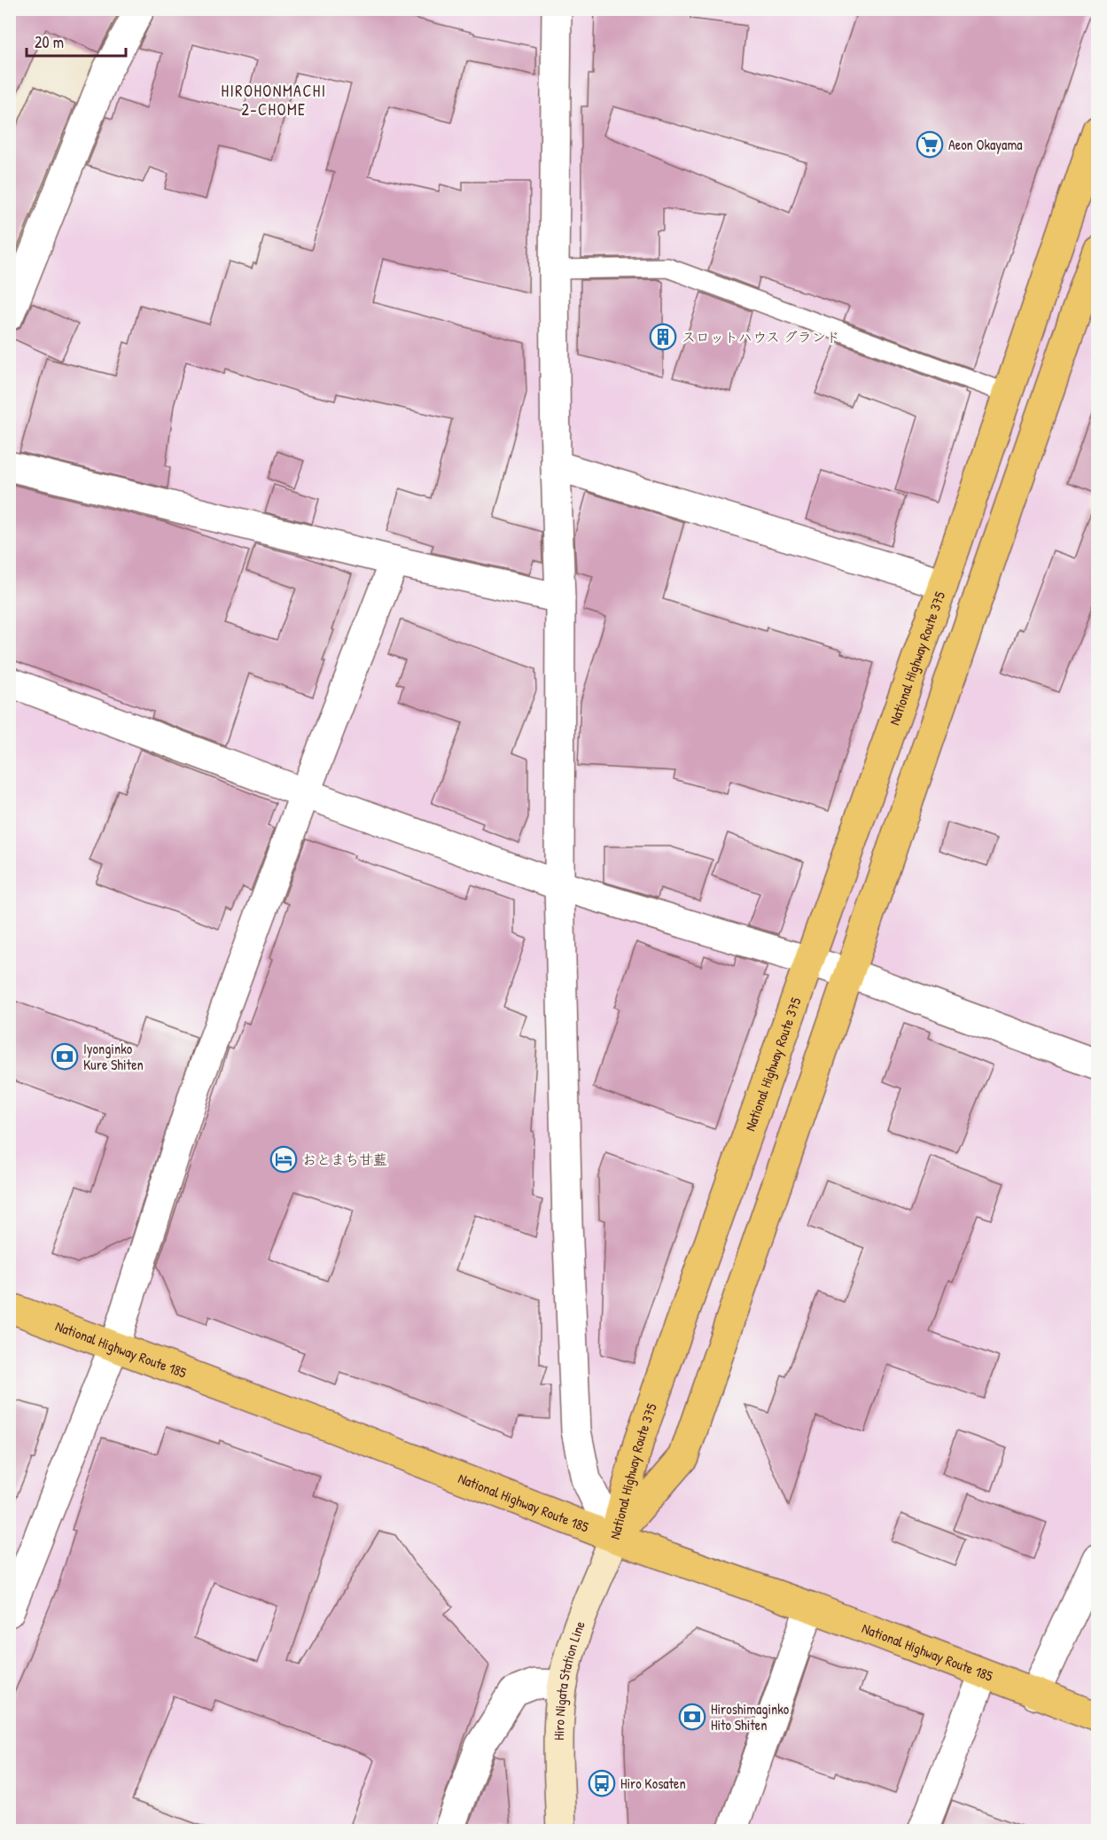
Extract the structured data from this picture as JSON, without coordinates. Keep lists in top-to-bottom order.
{
  "streets": {
    "highway": ["National Highway Route 375", "National Highway Route 185"],
    "main road": ["Hiro Nigata Station Line"]
  },
  "crossings": [
    ["National Highway Route 375", "National Highway Route 185"],
    ["National Highway Route 375", "Hiro Nigata Station Line"],
    ["National Highway Route 185", "Hiro Nigata Station Line"]
  ],
  "districts": ["HIROHONMACHI 2-CHOME"],
  "places": {
    "supermarket": ["Aeon Okayama"],
    "building": ["スロットハウス グランド"],
    "bank": ["Iyonginko Kure Shiten", "Hiroshimaginko Hito Shiten"],
    "hotel": ["おとまち甘藍"],
    "bus stop": ["Hiro Kosaten"]
  },
  "scale_bar": "20 m"
}
